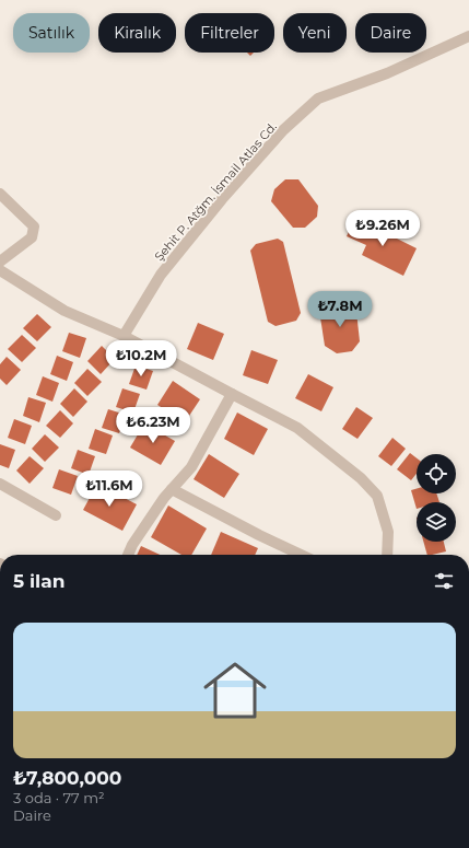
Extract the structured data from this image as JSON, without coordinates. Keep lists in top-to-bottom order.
{
  "streets": {
    "street": ["Şehit P. Atğm. İsmail Atlas Cd."]
  },
  "page": {
    "chip": [
      "Satılık",
      "Kiralık",
      "Filtreler",
      "Yeni",
      "Daire"
    ],
    "price": [
      "₺9.26M",
      "₺7.8M",
      "₺10.2M",
      "₺6.23M",
      "₺11.6M"
    ],
    "heading": "5 ilan",
    "list": [
      {
        "name": "₺7,800,000",
        "note": "3 oda · 77 m² · Daire"
      }
    ]
  }
}
